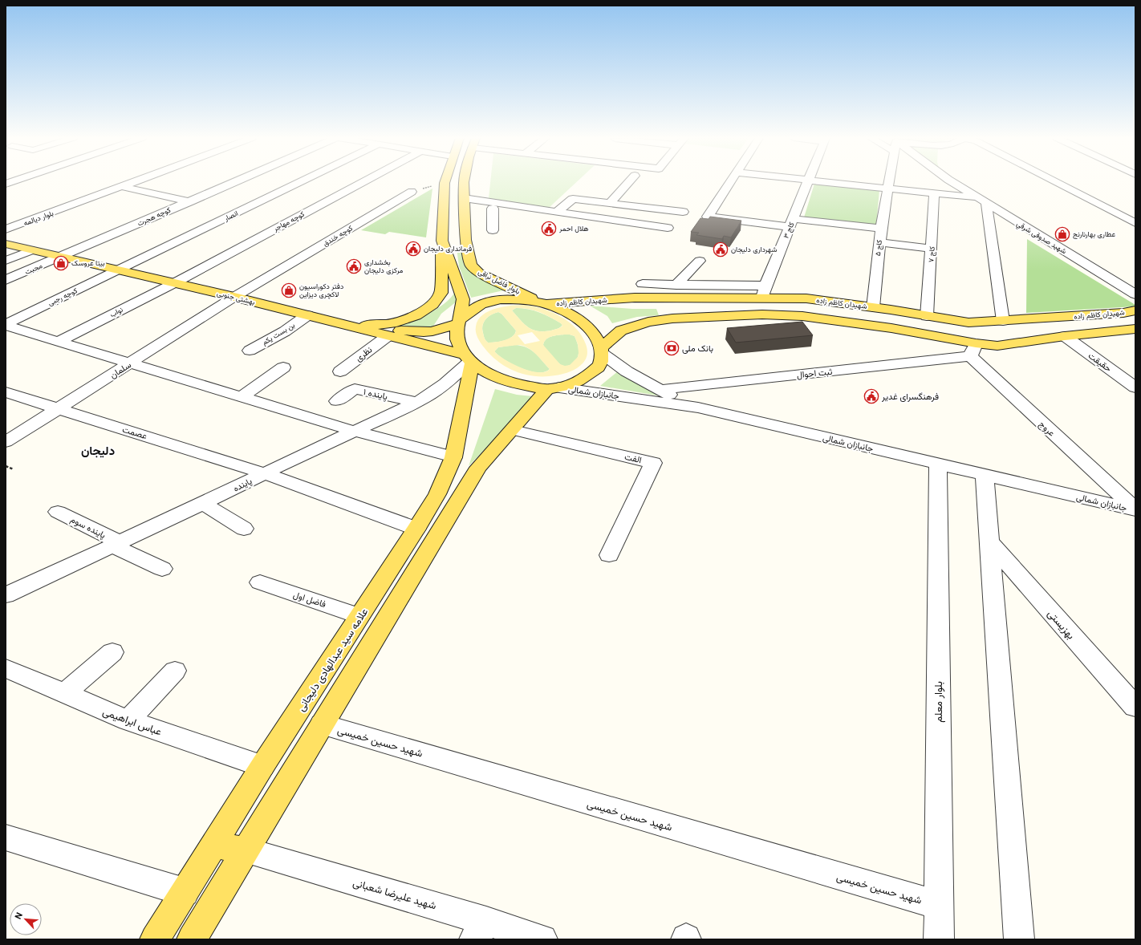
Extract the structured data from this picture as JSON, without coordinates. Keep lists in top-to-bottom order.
{
  "streets": {
    "main road": [
      "بلوار فاضل نراقی",
      "بهشتی جنوبی",
      "شهیدان کاظم زاده",
      "علامه سید عبدالهادی دلیجانی"
    ],
    "street": [
      "انصار",
      "کوچه هجرت",
      "بلوار دیالمه",
      "کوچه مهاجر",
      "کاج ۳",
      "کوچه خندق",
      "شهید صدوقی شرقي",
      "کاج ۵",
      "کاج ۷",
      "محبت",
      "کوچه رجبی",
      "نواب",
      "بن بست یکم",
      "نظری",
      "حقیقت",
      "سلمان",
      "ثبت احوال",
      "جانبازان شمالی",
      "پاینده ۱",
      "عروج",
      "عصمت",
      "الفت",
      "پاینده",
      "پاینده سوم",
      "فاضل اول",
      "بهزیستی",
      "بلوار معلم",
      "عباس ابراهیمی",
      "شهید حسین خمیسی",
      "شهید علیرضا شعبانی"
    ]
  },
  "crossings": [
    ["انصار", "کوچه رجبی"],
    ["انصار", "بهشتی جنوبی"],
    ["کوچه هجرت", "محبت"],
    ["کوچه هجرت", "بهشتی جنوبی"],
    ["کوچه مهاجر", "بهشتی جنوبی"],
    ["کوچه مهاجر", "نواب"],
    ["کاج ۳", "شهیدان کاظم زاده"],
    ["کوچه خندق", "بهشتی جنوبی"],
    ["کوچه خندق", "سلمان"],
    ["کاج ۵", "شهیدان کاظم زاده"],
    ["کاج ۷", "شهیدان کاظم زاده"],
    ["محبت", "بهشتی جنوبی"],
    ["بلوار فاضل نراقی", "شهیدان کاظم زاده"],
    ["کوچه رجبی", "بهشتی جنوبی"],
    ["بهشتی جنوبی", "نواب"],
    ["بهشتی جنوبی", "بن بست یکم"],
    ["بهشتی جنوبی", "نظری"],
    ["بهشتی جنوبی", "سلمان"],
    ["بهشتی جنوبی", "پاینده"],
    ["بهشتی جنوبی", "علامه سید عبدالهادی دلیجانی"],
    ["سلمان", "عصمت"],
    ["ثبت احوال", "عروج"],
    ["جانبازان شمالی", "عروج"],
    ["جانبازان شمالی", "بلوار معلم"],
    ["پاینده ۱", "پاینده"],
    ["عصمت", "پاینده"],
    ["عصمت", "علامه سید عبدالهادی دلیجانی"],
    ["پاینده", "پاینده سوم"],
    ["پاینده", "علامه سید عبدالهادی دلیجانی"],
    ["فاضل اول", "علامه سید عبدالهادی دلیجانی"],
    ["علامه سید عبدالهادی دلیجانی", "عباس ابراهیمی"],
    ["بلوار معلم", "شهید حسین خمیسی"]
  ],
  "districts": ["دلیجان"],
  "places": {
    "public building": [
      "هلال احمر",
      "فرمانداری دلیجان",
      "شهرداری دلیجان",
      "بخشداری مرکزی دلیجان",
      "فرهنگسرای غدیر"
    ],
    "shop": ["عطاری بهارنارنج", "بیتا عروسک", "دفتر دکوراسیون لاکچری دیزاین"],
    "bank": ["بانک ملی"]
  },
  "north": "top left"
}
